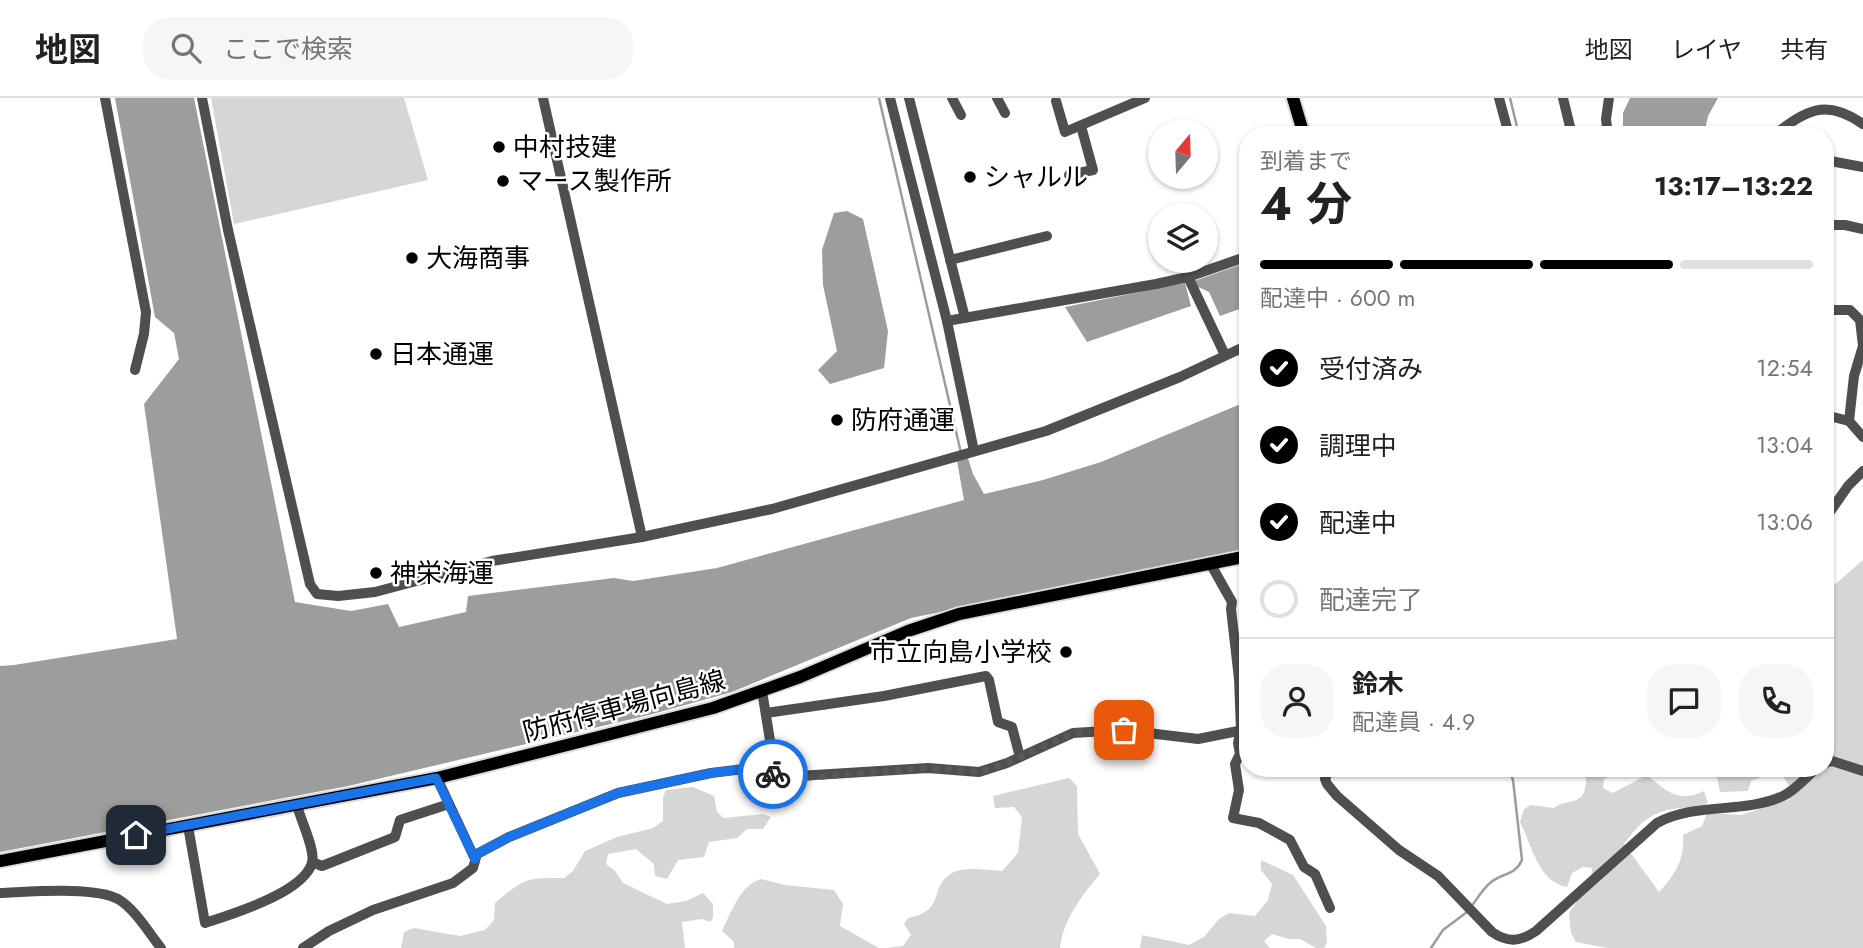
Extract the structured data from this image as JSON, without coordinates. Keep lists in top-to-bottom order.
{
  "streets": {
    "main road": ["防府停車場向島線"]
  },
  "places": [
    "中村技建",
    "シャルル",
    "マース製作所",
    "大海商事",
    "日本通運",
    "防府通運",
    "神栄海運",
    "市立向島小学校"
  ],
  "north": "top",
  "page": {
    "header": "地図",
    "search": "ここで検索",
    "nav": ["地図", "レイヤ", "共有"],
    "heading": ["4 分", "到着まで", "13:17–13:22"],
    "panel": ["鈴木", "配達員 · 4.9"],
    "bar": "配達中 · 600 m",
    "list": [
      ["受付済み", "12:54"],
      ["調理中", "13:04"],
      ["配達中", "13:06"],
      "配達完了"
    ]
  }
}
